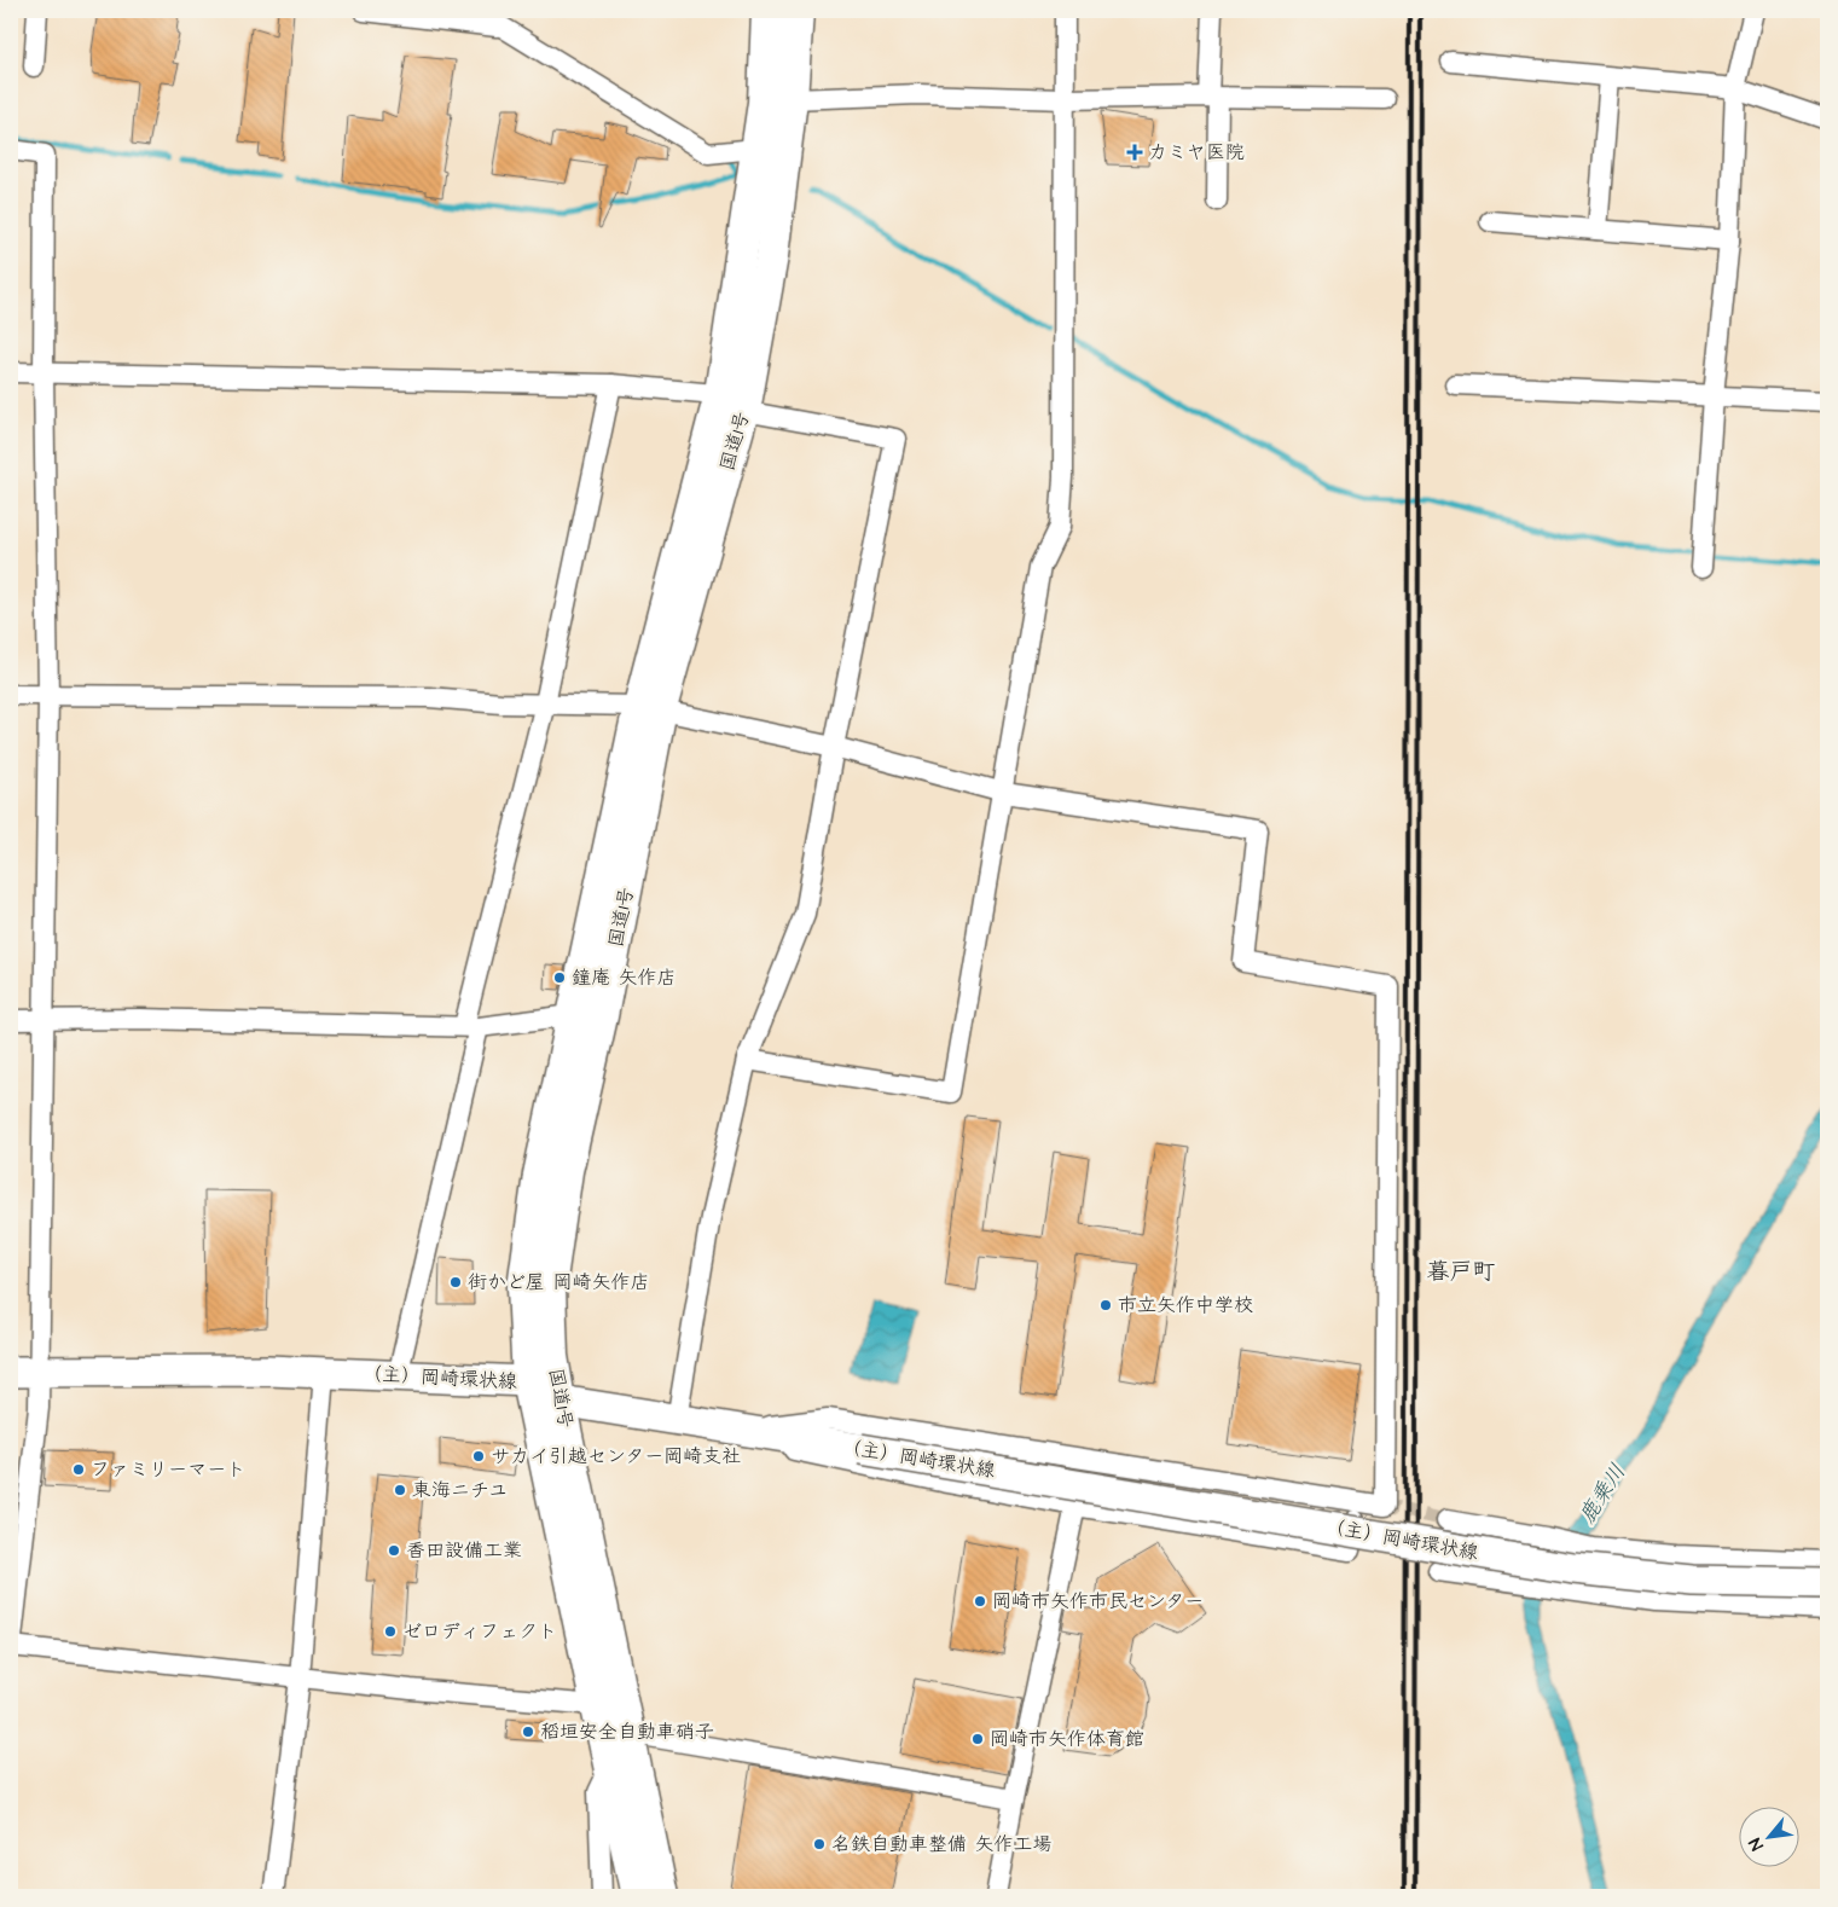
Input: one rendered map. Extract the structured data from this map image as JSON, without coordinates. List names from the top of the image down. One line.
{"streets":{"highway":["国道1号"],"main road":["（主）岡崎環状線"]},"crossings":[["国道1号","（主）岡崎環状線"]],"districts":["暮戸町"],"water":["鹿乗川"],"places":{"health":["カミヤ医院"],"other":["鐘庵 矢作店","街かど屋 岡崎矢作店","市立矢作中学校","サカイ引越センター岡崎支社","ファミリーマート","東海ニチユ","香田設備工業","岡崎市矢作市民センター","ゼロディフェクト","稻垣安全自動車硝子","岡崎市矢作体育館","名鉄自動車整備 矢作工場"]},"north":"bottom left"}
